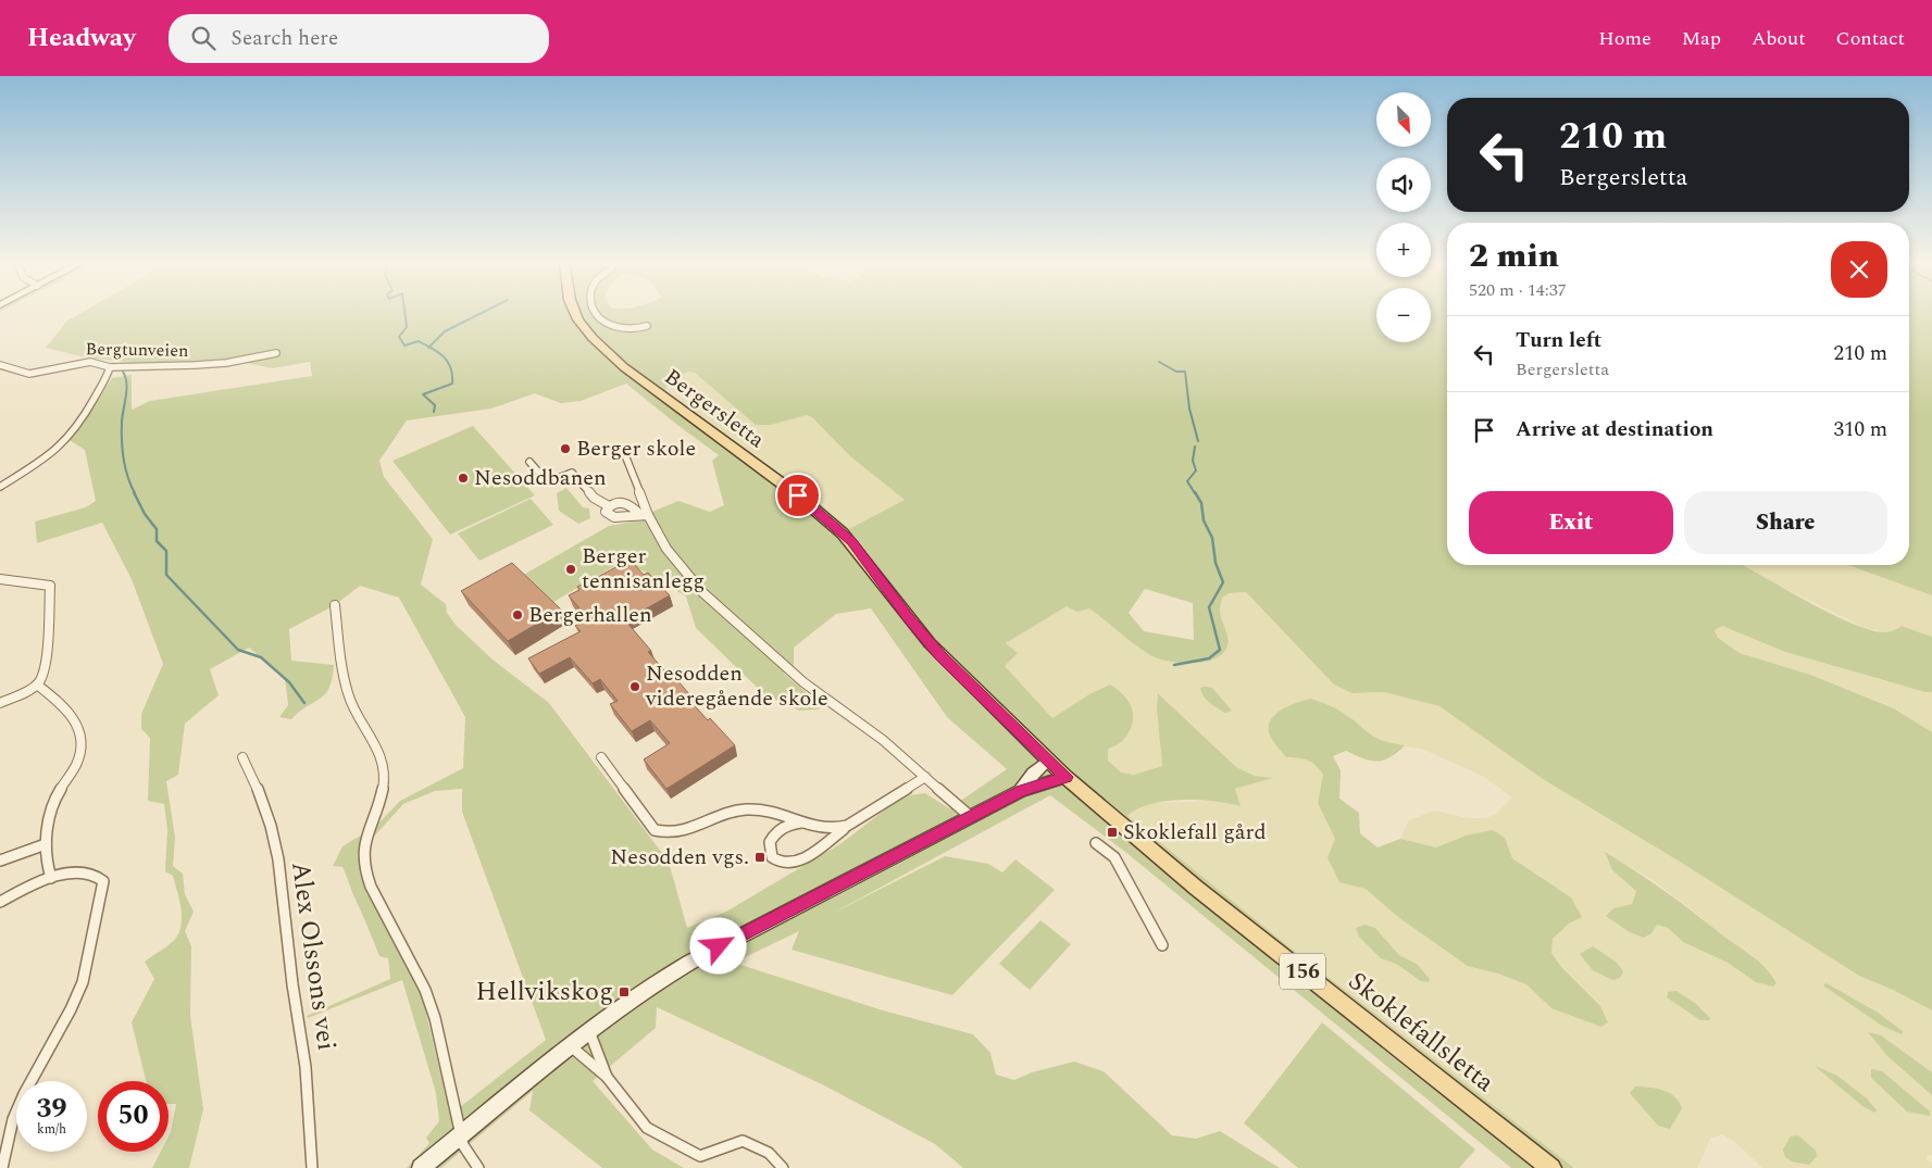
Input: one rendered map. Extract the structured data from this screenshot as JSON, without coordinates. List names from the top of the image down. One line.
{"streets":{"main road":["Bergersletta","156","Skoklefallsletta"],"street":["Bergtunveien","Alex Olssons vei"]},"crossings":[["Bergersletta","Skoklefallsletta"]],"places":{"other":["Berger skole","Nesoddbanen","Berger tennisanlegg","Bergerhallen","Nesodden videregående skole"],"transit":["Skoklefall gård","Nesodden vgs.","Hellvikskog"]},"north":"bottom right","page":{"header":"Headway","search":"Search here","nav":["Home","Map","About","Contact"],"map_buttons":["+","−"],"turn":["210 m","Bergersletta"],"heading":["2 min","520 m · 14:37"],"list":[{"name":"Turn left","note":"Bergersletta","value":"210 m"},{"name":"Arrive at destination","value":"310 m"}],"buttons":["Exit","Share"],"speed":"39 km/h","limit":"50"}}
